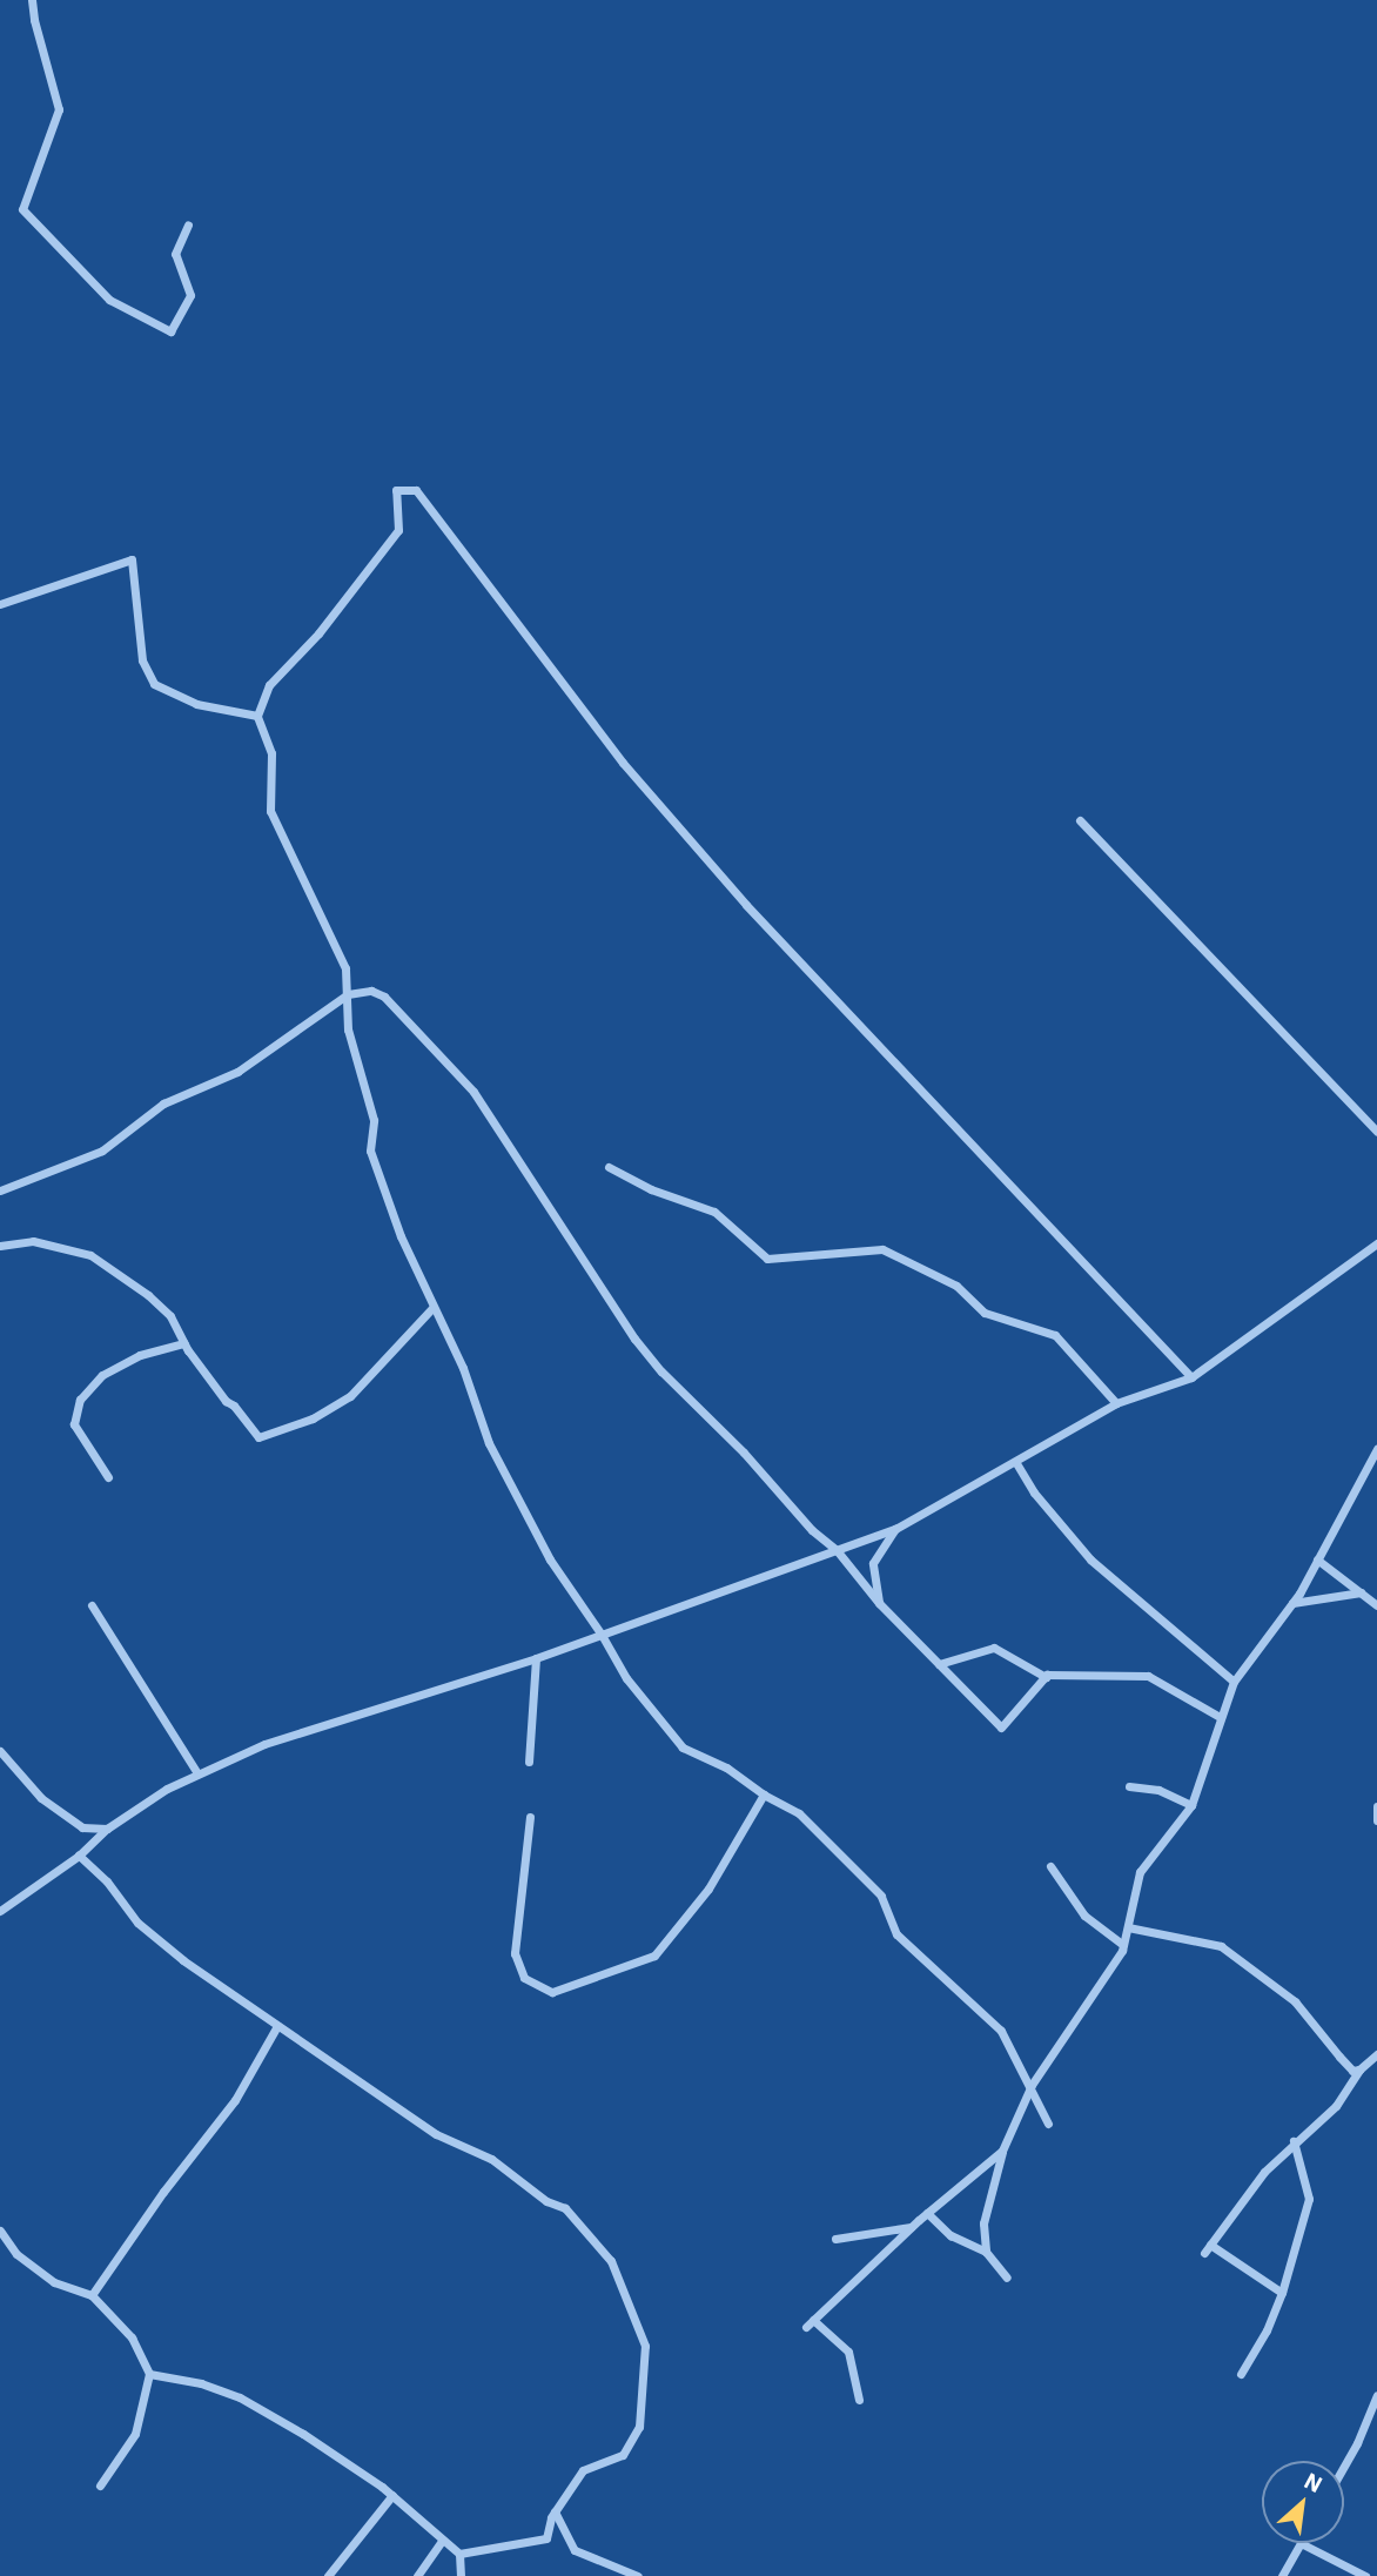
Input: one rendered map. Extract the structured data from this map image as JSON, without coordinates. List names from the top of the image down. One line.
{"north":"top right"}
